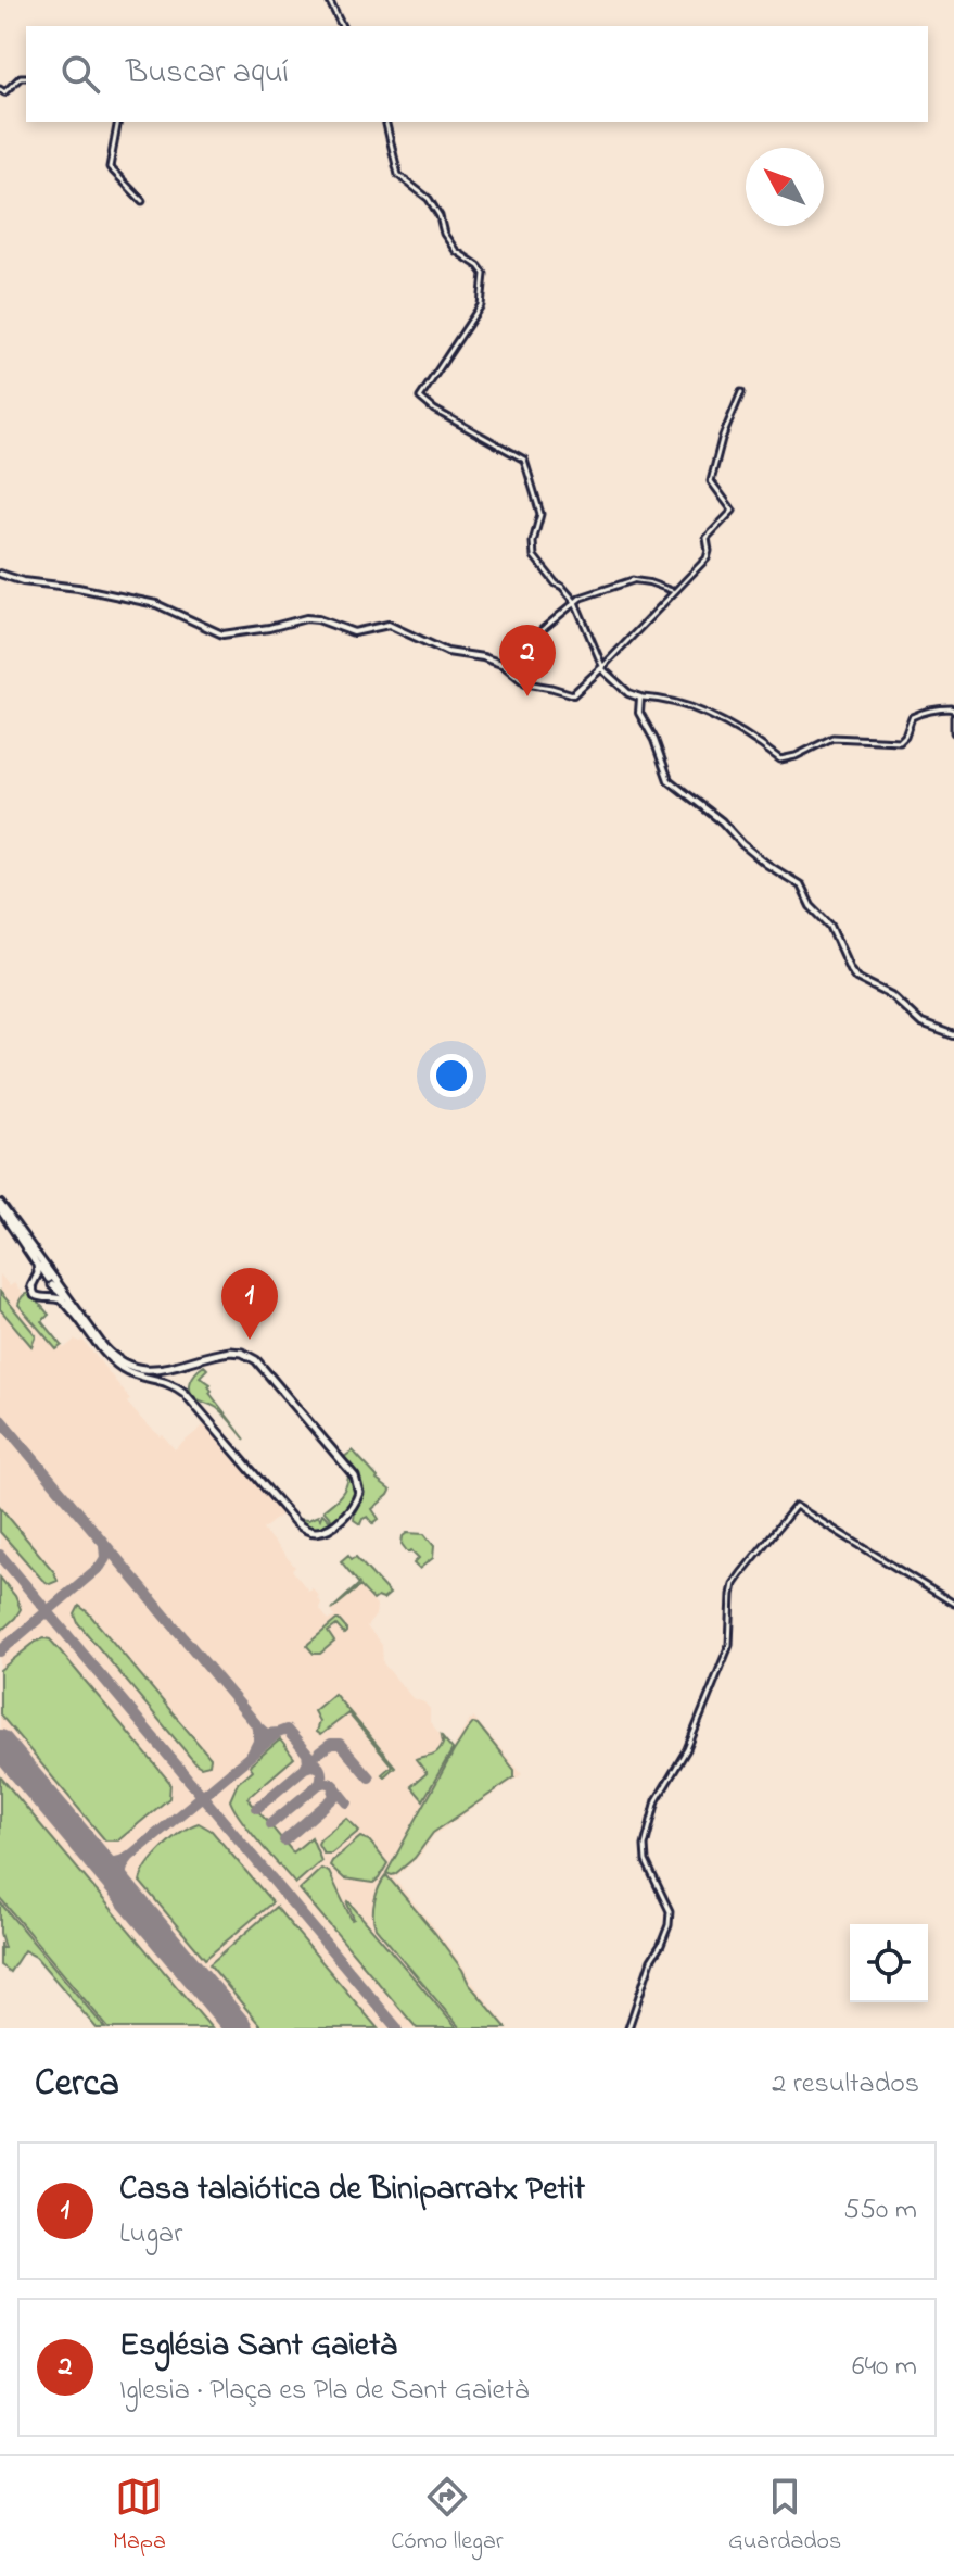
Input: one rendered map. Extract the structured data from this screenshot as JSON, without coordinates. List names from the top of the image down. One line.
{"north":"top left","page":{"search":"Buscar aquí","pins":["2","1"],"heading":["Cerca","2 resultados"],"list":[{"mark":"1","name":"Casa talaiótica de Biniparratx Petit","note":"Lugar","value":"550 m"},{"mark":"2","name":"Església Sant Gaietà","note":"Iglesia · Plaça es Pla de Sant Gaietà","value":"640 m"}],"nav":["Mapa","Cómo llegar","Guardados"]}}
